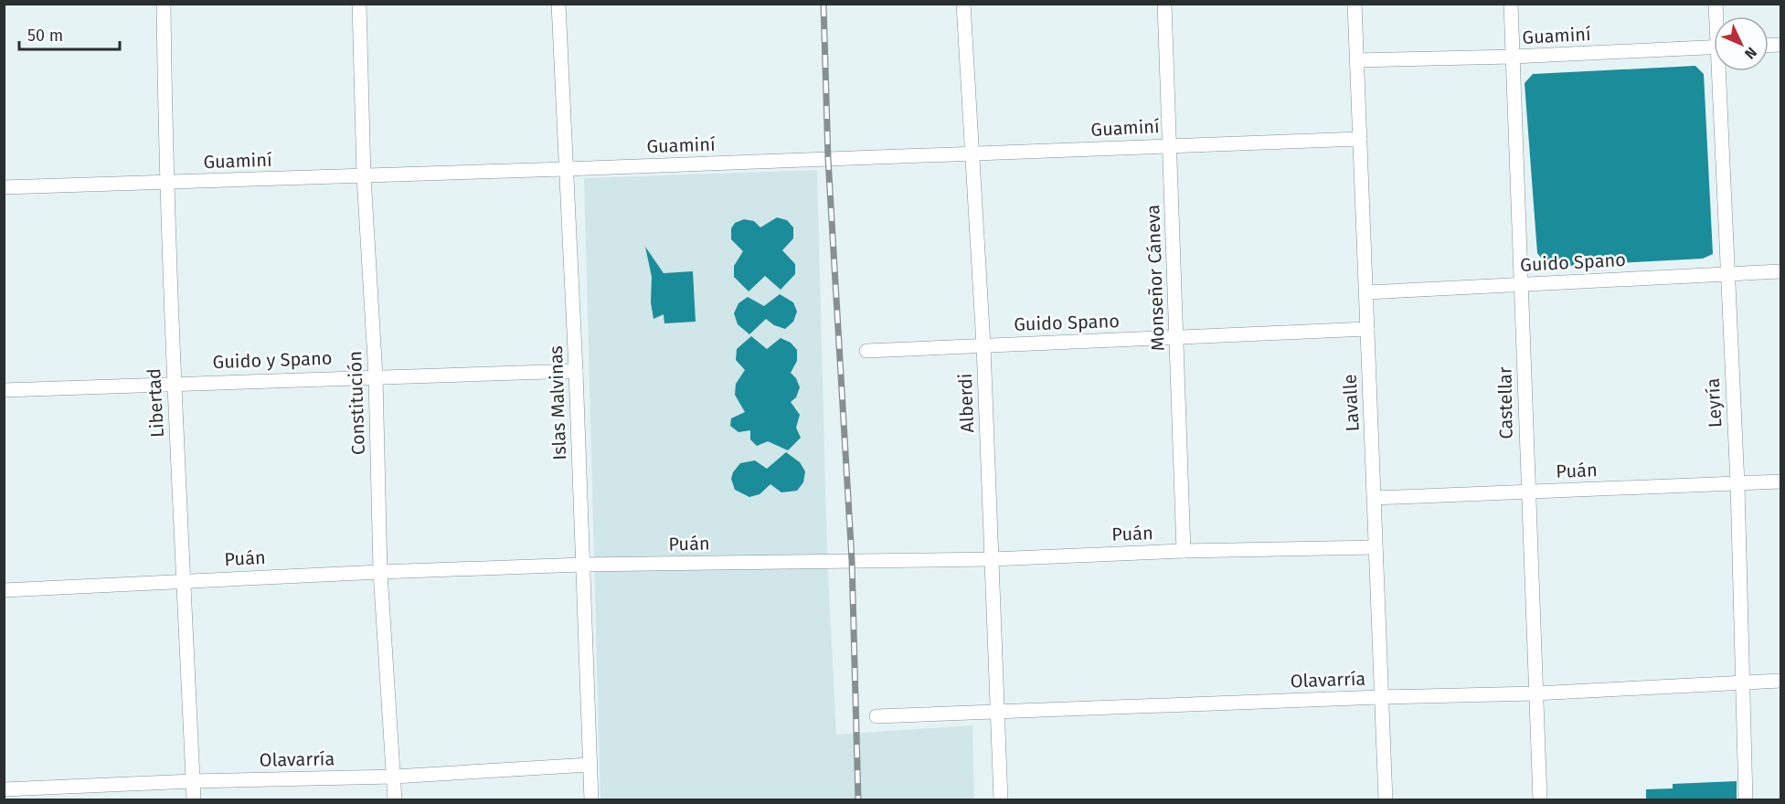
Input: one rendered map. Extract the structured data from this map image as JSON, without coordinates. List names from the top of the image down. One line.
{"streets":{"street":["Guaminí","Guido Spano","Monseñor Cáneva","Guido y Spano","Libertad","Constitución","Islas Malvinas","Alberdi","Lavalle","Castellar","Leyría","Puán","Olavarría"]},"crossings":[["Guaminí","Monseñor Cáneva"],["Guaminí","Libertad"],["Guaminí","Constitución"],["Guaminí","Islas Malvinas"],["Guaminí","Alberdi"],["Guaminí","Lavalle"],["Guaminí","Castellar"],["Guido Spano","Monseñor Cáneva"],["Guido Spano","Alberdi"],["Guido Spano","Lavalle"],["Guido Spano","Castellar"],["Guido Spano","Leyría"],["Monseñor Cáneva","Puán"],["Guido y Spano","Libertad"],["Guido y Spano","Constitución"],["Guido y Spano","Islas Malvinas"],["Libertad","Puán"],["Libertad","Olavarría"],["Constitución","Puán"],["Constitución","Olavarría"],["Islas Malvinas","Puán"],["Islas Malvinas","Olavarría"],["Alberdi","Puán"],["Alberdi","Olavarría"],["Lavalle","Puán"],["Lavalle","Olavarría"],["Castellar","Puán"],["Castellar","Olavarría"],["Leyría","Puán"],["Leyría","Olavarría"]],"scale_bar":"50 m","north":"bottom right"}
